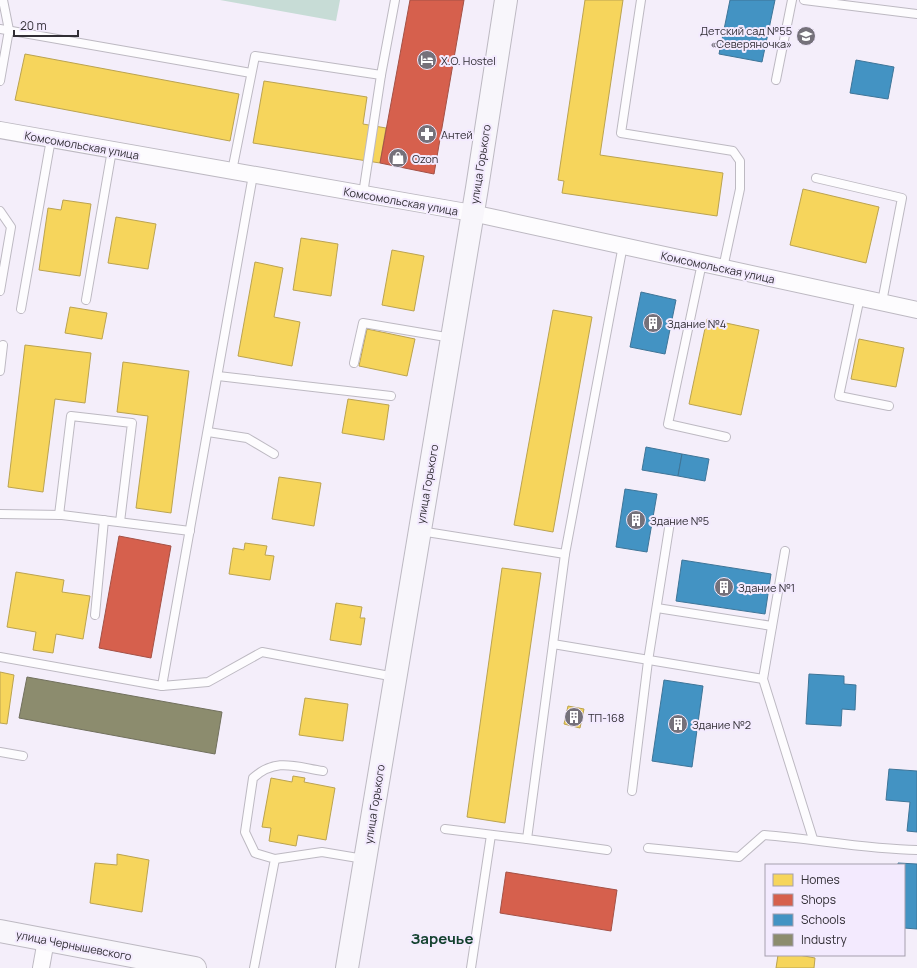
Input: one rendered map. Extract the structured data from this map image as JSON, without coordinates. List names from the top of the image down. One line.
{"streets":{"street":["Комсомольская улица","улица Горького","улица Чернышевского"]},"crossings":[["Комсомольская улица","улица Горького"]],"districts":["Заречье"],"places":{"school or university":["Детский сад №55 «Северяночка»"],"hotel":["X.O. Hostel"],"pharmacy":["Антей"],"shop":["Ozon"],"building":["Здание №4","Здание №5","Здание №1","ТП-168","Здание №2"]},"legend":["Homes","Shops","Schools","Industry"],"scale_bar":"20 m"}
